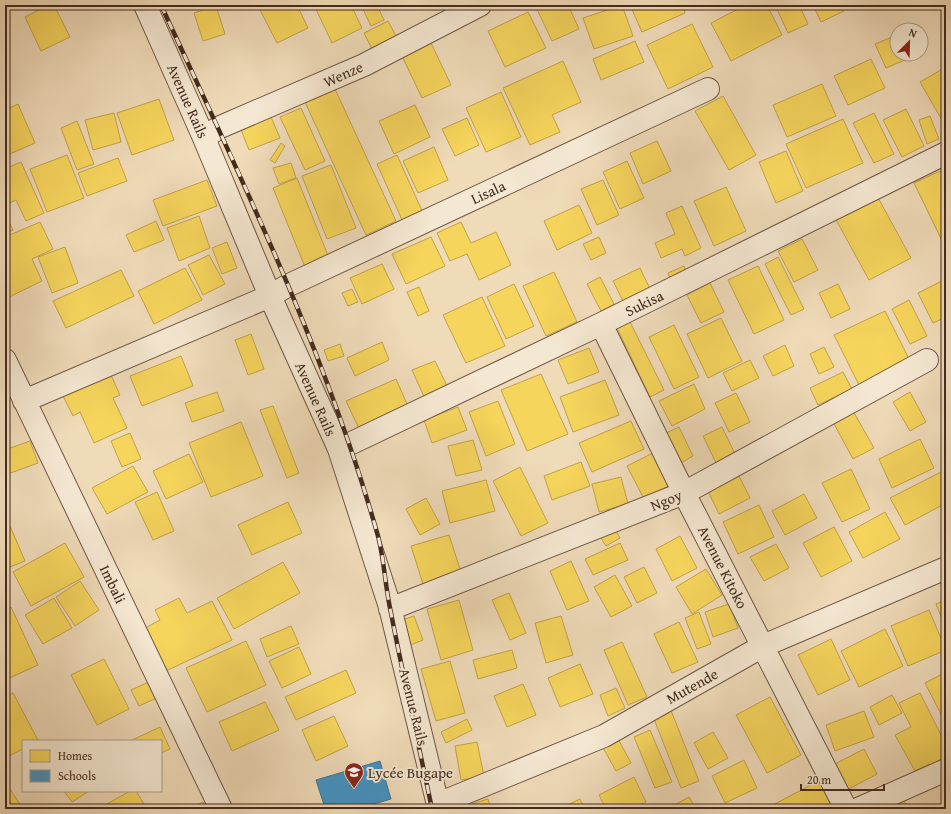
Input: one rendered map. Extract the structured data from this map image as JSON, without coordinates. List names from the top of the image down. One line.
{"streets":{"street":["Wenze","Avenue Rails","Lisala","Sukisa","Ngoy","Avenue Kitoko","Imbali","Mutende"]},"crossings":[["Wenze","Avenue Rails"],["Avenue Rails","Lisala"],["Avenue Rails","Sukisa"],["Avenue Rails","Ngoy"],["Avenue Rails","Mutende"],["Lisala","Imbali"],["Sukisa","Avenue Kitoko"],["Ngoy","Avenue Kitoko"],["Avenue Kitoko","Mutende"]],"places":{"school or university":["Lycée Bugape"]},"legend":["Homes","Schools"],"scale_bar":"20 m","north":"top right"}
